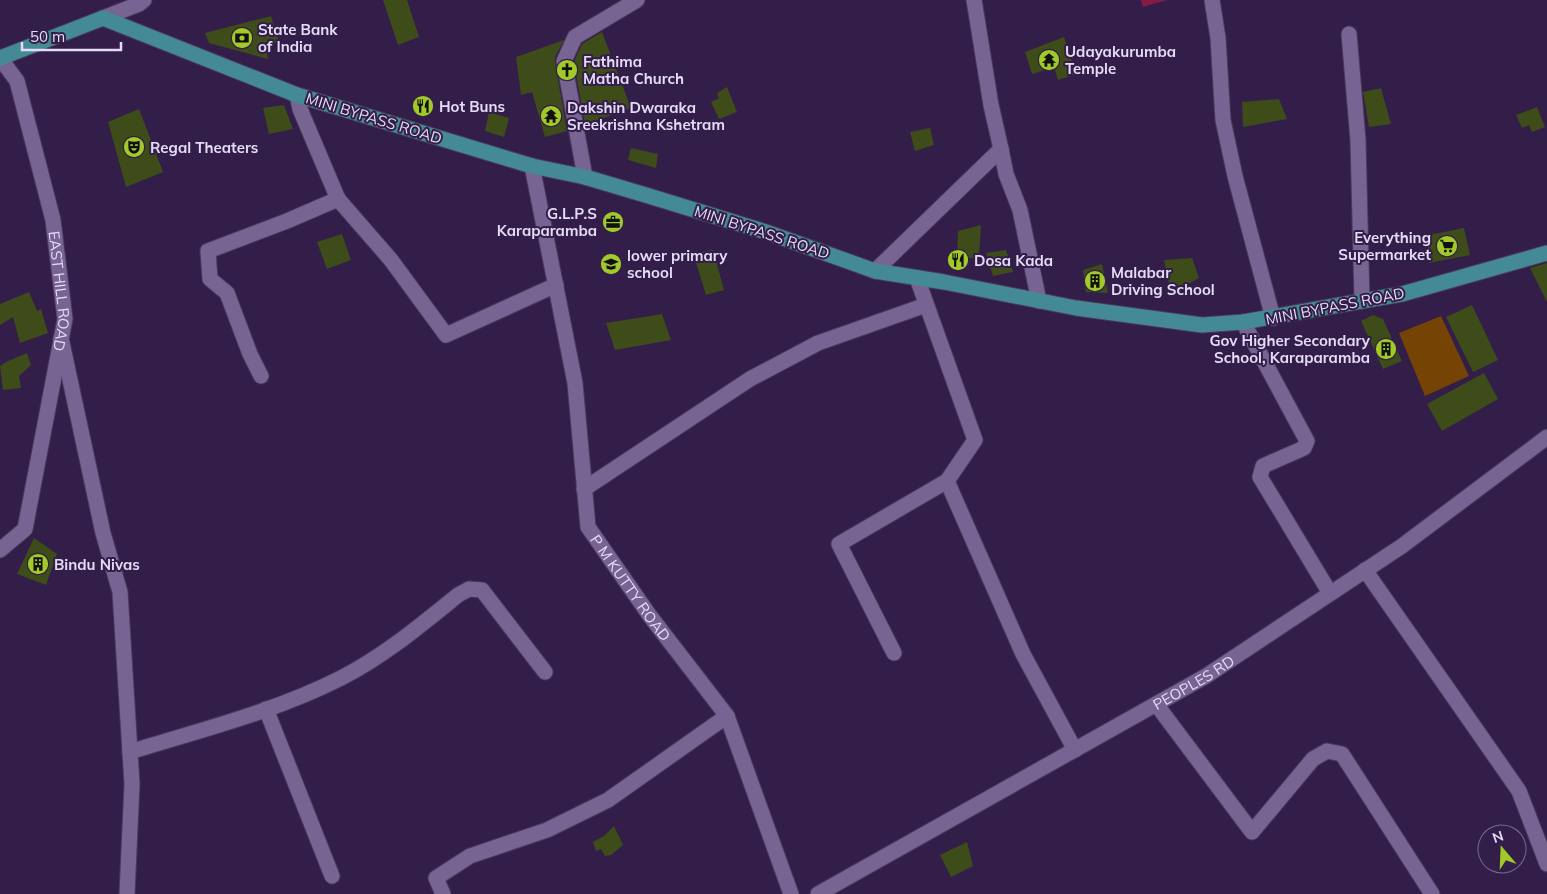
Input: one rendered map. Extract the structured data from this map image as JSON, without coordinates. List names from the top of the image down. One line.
{"streets":{"main road":["MINI BYPASS ROAD"],"street":["EAST HILL ROAD","P M KUTTY ROAD","PEOPLES RD"]},"crossings":[["MINI BYPASS ROAD","P M KUTTY ROAD"]],"places":{"bank":["State Bank of India"],"temple":["Udayakurumba Temple","Dakshin Dwaraka Sreekrishna Kshetram"],"church":["Fathima Matha Church"],"restaurant":["Hot Buns","Dosa Kada"],"theatre":["Regal Theaters"],"office":["G.L.P.S Karaparamba"],"supermarket":["Everything Supermarket"],"school or university":["lower primary school"],"building":["Malabar Driving School","Gov Higher Secondary School, Karaparamba","Bindu Nivas"]},"scale_bar":"50 m","north":"top"}
